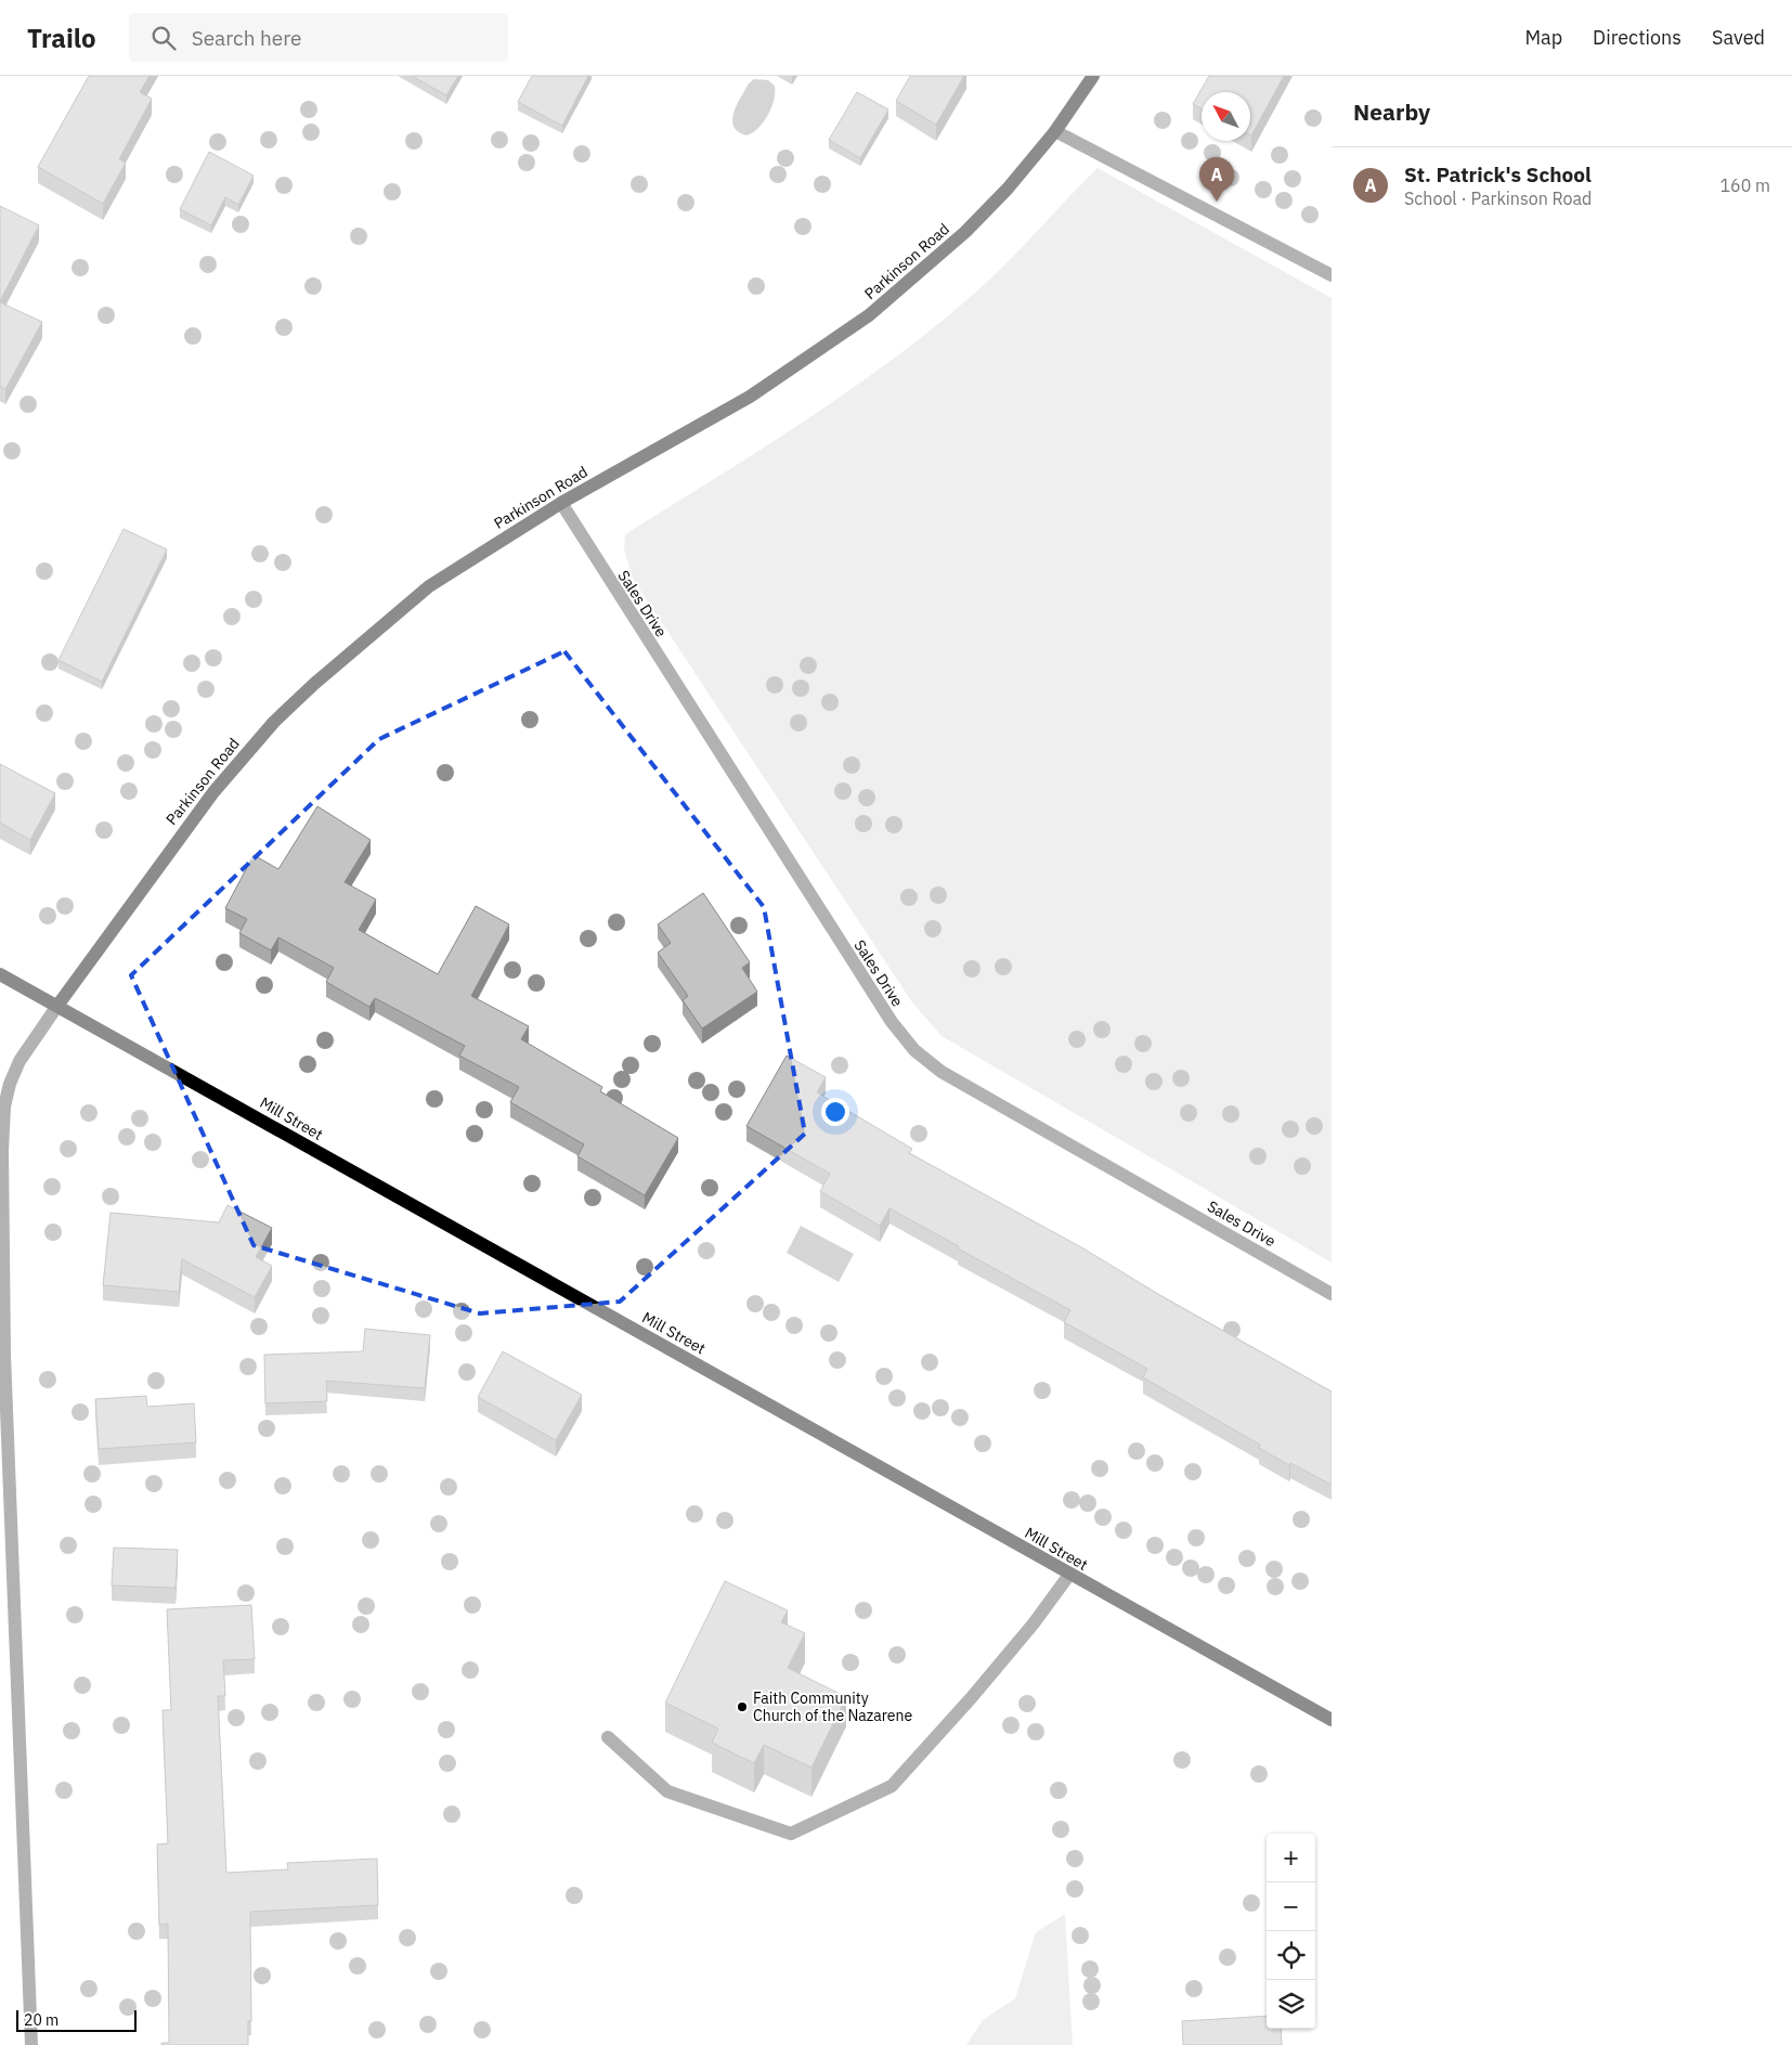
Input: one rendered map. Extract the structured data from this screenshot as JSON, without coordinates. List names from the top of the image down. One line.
{"streets":{"main road":["Parkinson Road","Mill Street"],"street":["Sales Drive"]},"crossings":[["Parkinson Road","Sales Drive"],["Parkinson Road","Mill Street"]],"places":["Faith Community Church of the Nazarene"],"scale_bar":"20 m","north":"top left","page":{"header":"Trailo","search":"Search here","nav":["Map","Directions","Saved"],"heading":"Nearby","list":[{"mark":"A","name":"St. Patrick's School","note":"School · Parkinson Road","value":"160 m"}],"pins":"A","map_buttons":["+","−"],"scale":"20 m"}}
